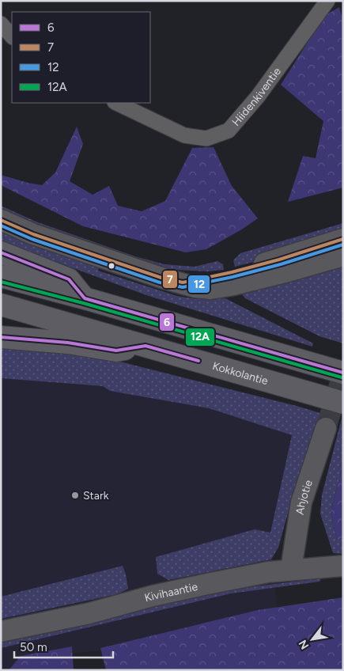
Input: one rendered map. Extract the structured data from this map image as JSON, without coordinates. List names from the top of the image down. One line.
{"streets":{"highway":["Kokkolantie"],"street":["Hiidenkiventie","Ahjotie","Kivihaantie"]},"crossings":[["Ahjotie","Kivihaantie"]],"places":["Stark"],"lines":["transit line 7","transit line 12","transit line 6","transit line 12A"],"legend":["6","7","12","12A"],"scale_bar":"50 m","north":"bottom left"}
